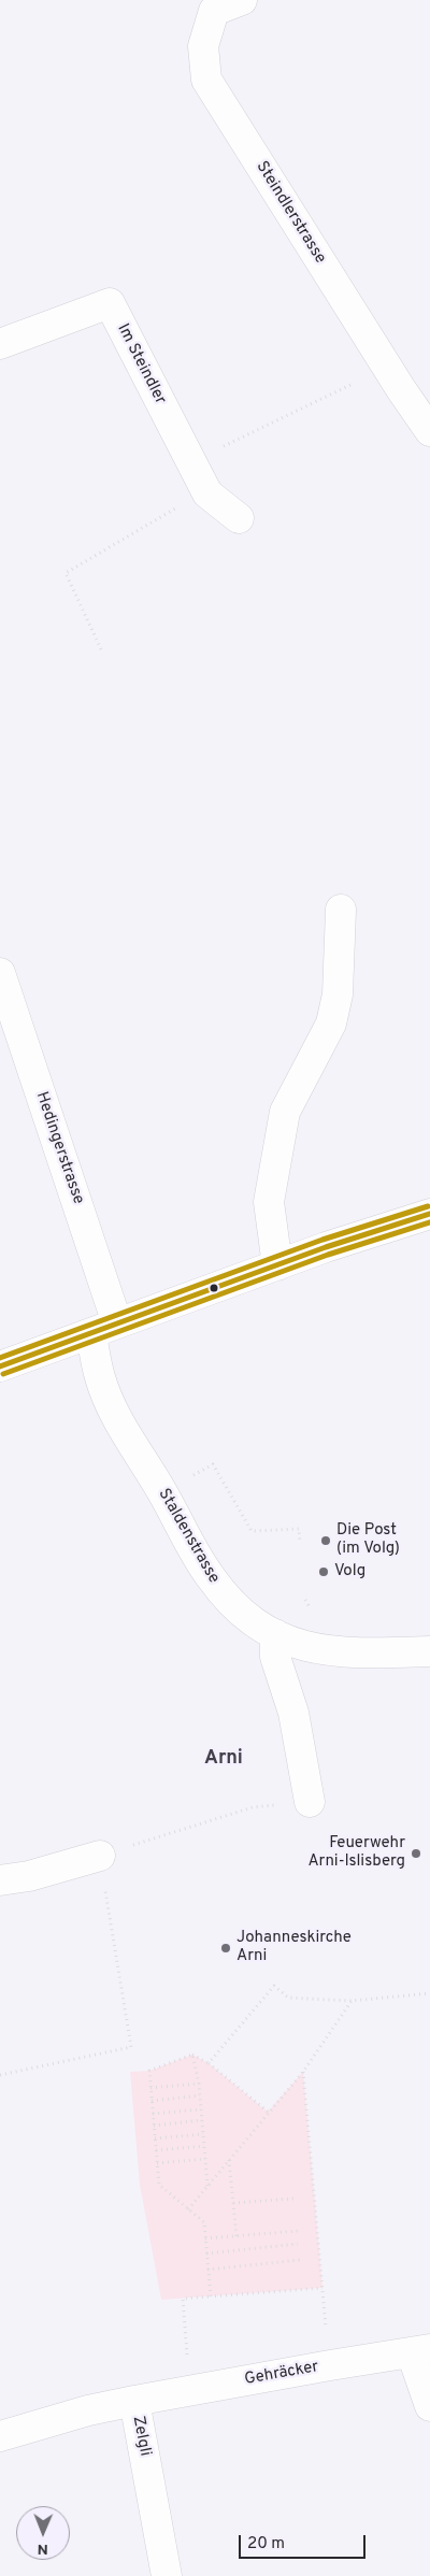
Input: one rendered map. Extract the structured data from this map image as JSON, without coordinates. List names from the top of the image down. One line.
{"streets":{"street":["Steindlerstrasse","Im Steindler","Hedingerstrasse","Staldenstrasse","Gehräcker","Zelgli"]},"crossings":[["Hedingerstrasse","Staldenstrasse"],["Gehräcker","Zelgli"]],"districts":["Arni"],"places":["Die Post (im Volg)","Volg","Feuerwehr Arni-Islisberg","Johanneskirche Arni"],"scale_bar":"20 m","north":"bottom"}
